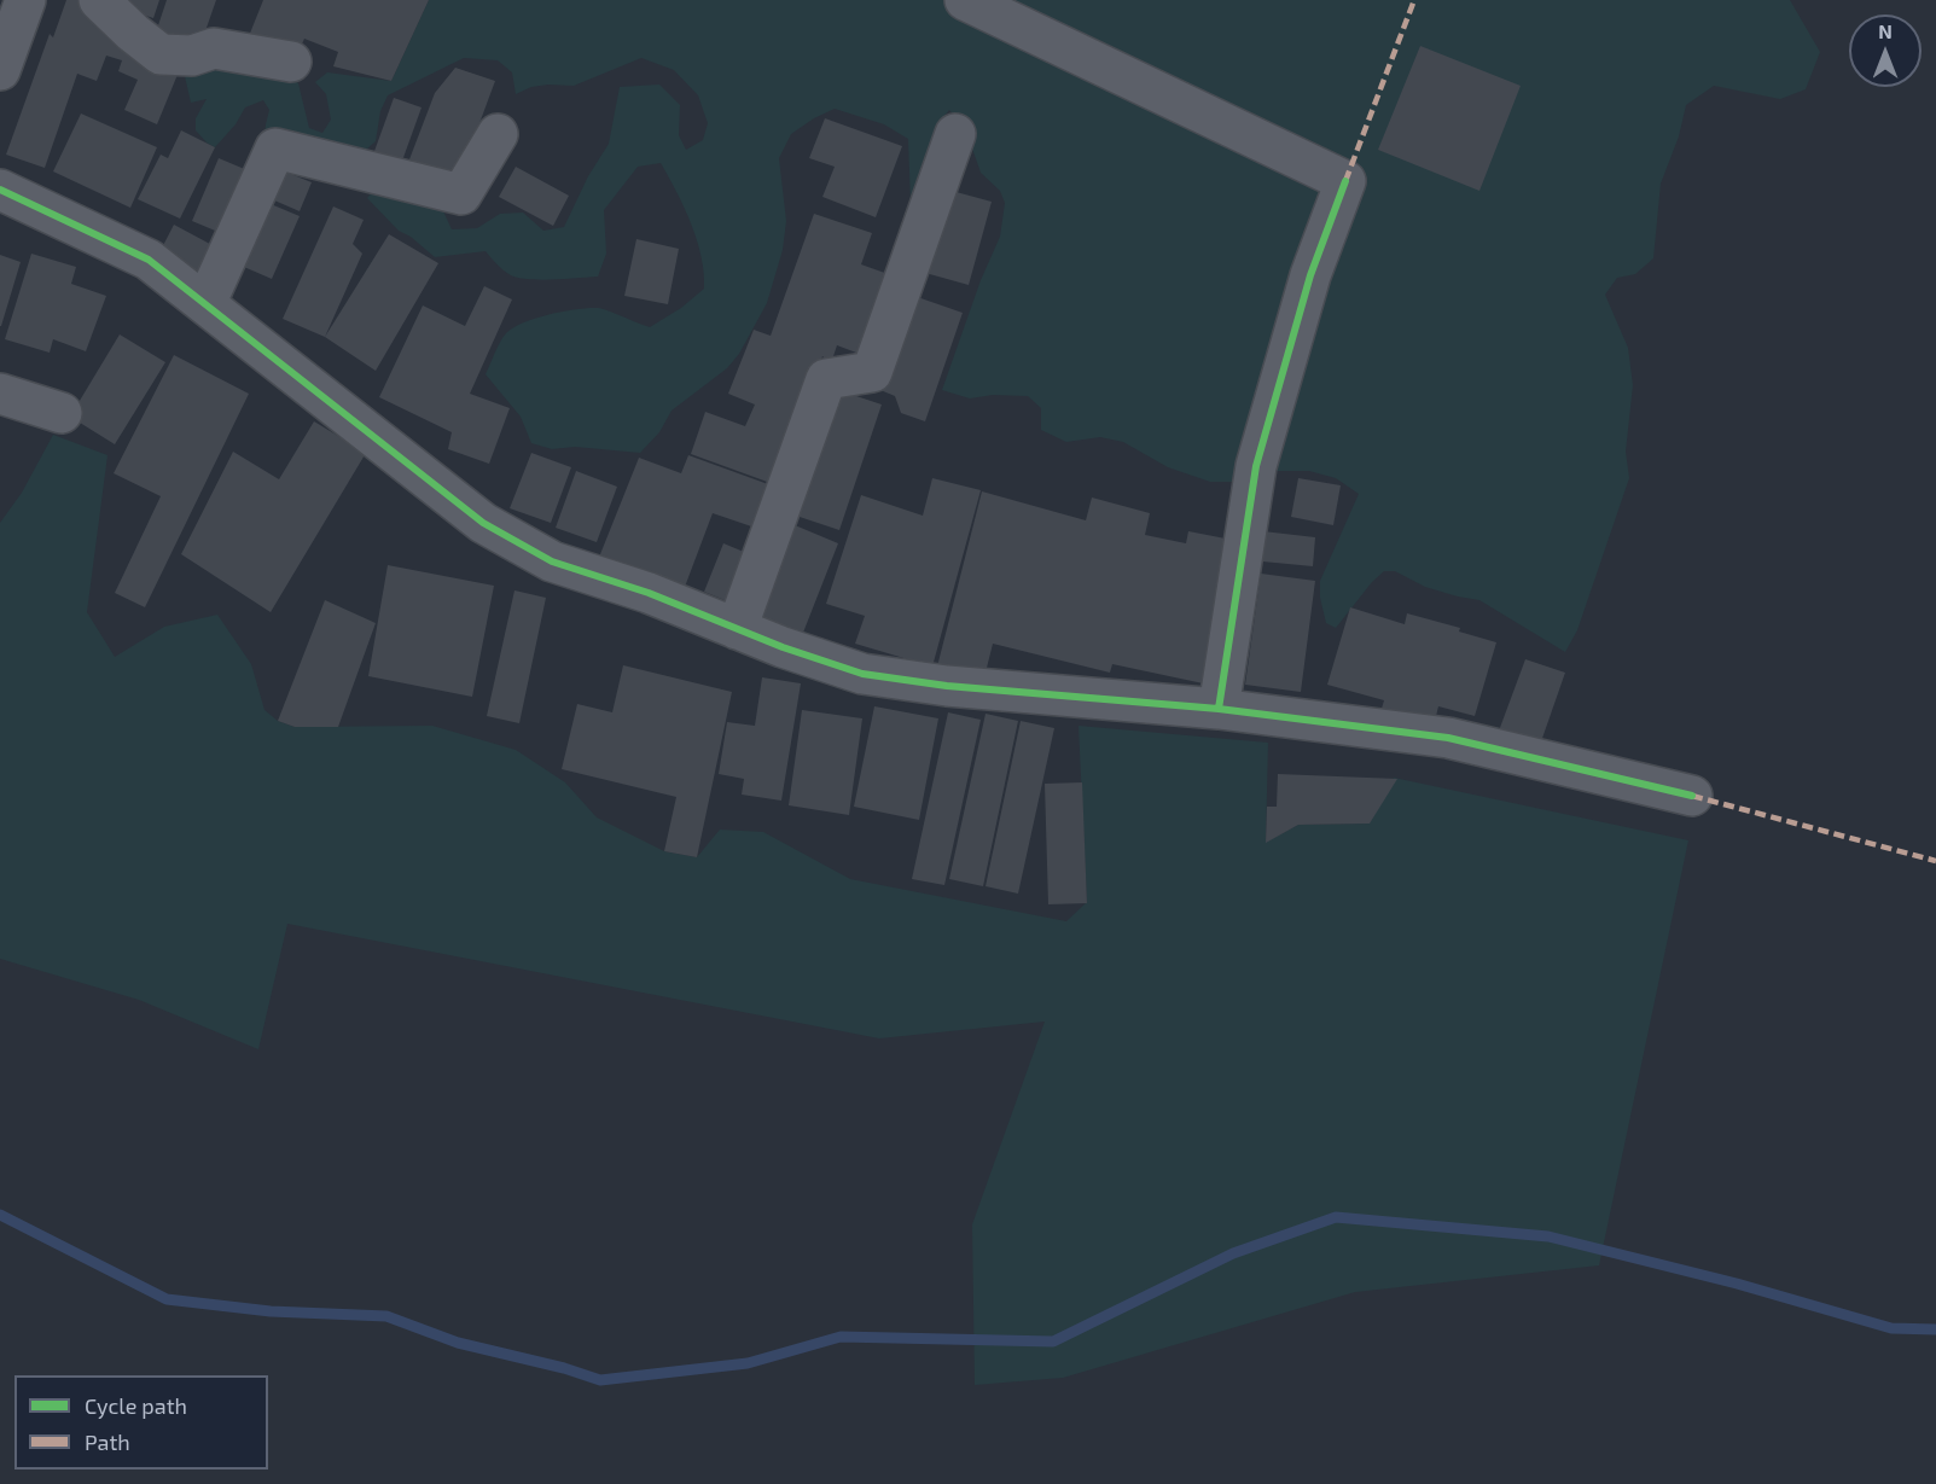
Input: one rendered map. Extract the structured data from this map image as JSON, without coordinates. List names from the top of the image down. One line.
{"legend":["Cycle path","Path"],"north":"top"}
